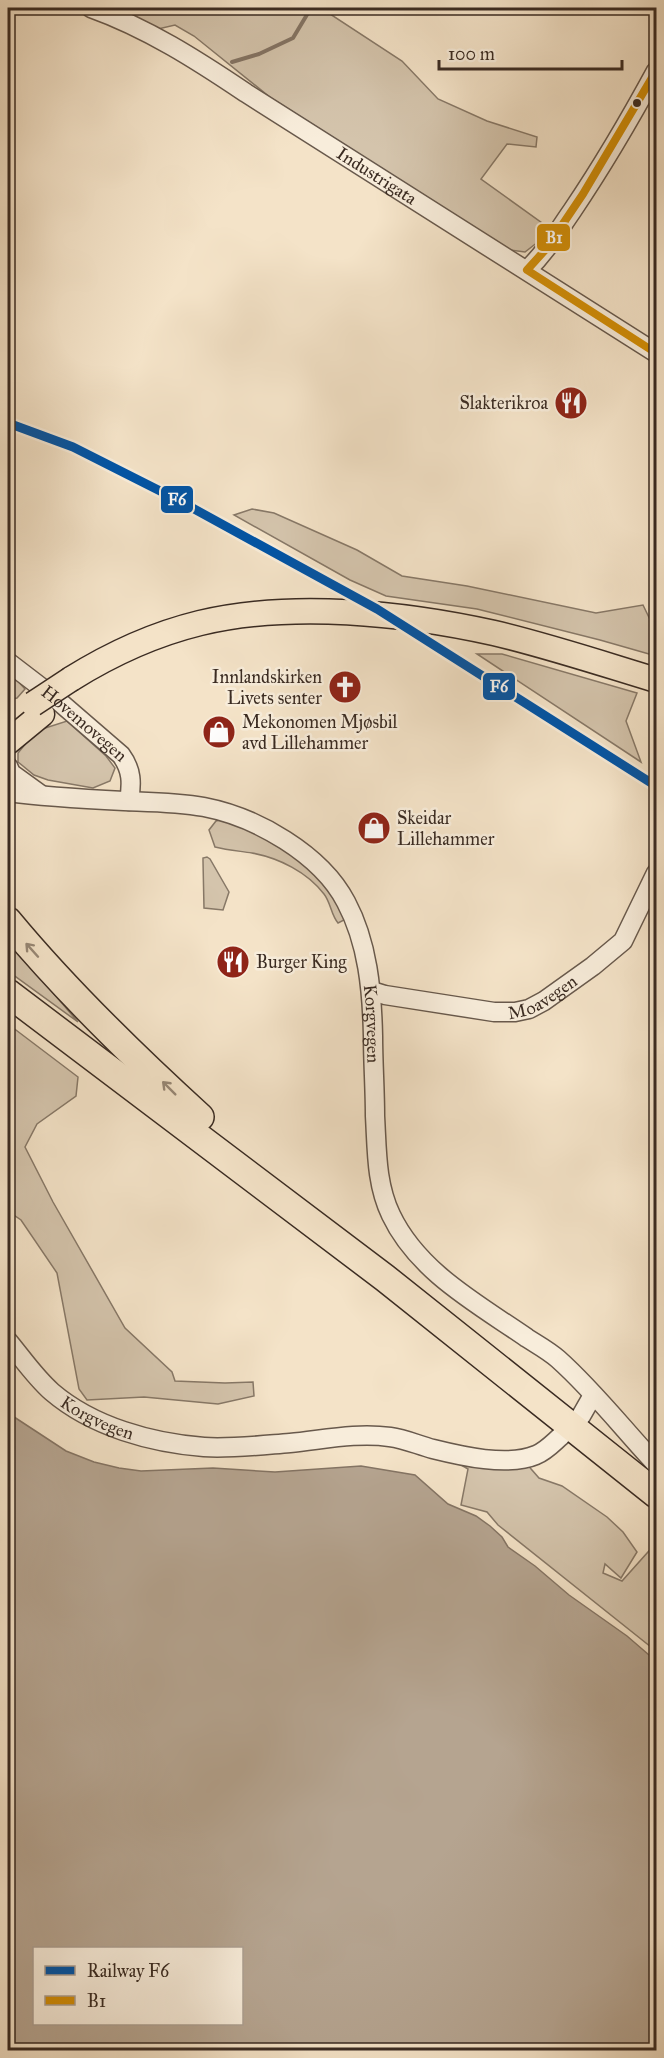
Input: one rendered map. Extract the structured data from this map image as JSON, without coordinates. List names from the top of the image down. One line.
{"streets":{"street":["Industrigata","Hovemovegen","Moavegen","Korgvegen"]},"crossings":[["Hovemovegen","Korgvegen"],["Moavegen","Korgvegen"]],"places":{"restaurant":["Slakterikroa","Burger King"],"church":["Innlandskirken Livets senter"],"shop":["Mekonomen Mjøsbil avd Lillehammer","Skeidar Lillehammer"]},"lines":["transit line B1","rail line F6"],"legend":["Railway F6","B1"],"scale_bar":"100 m"}
